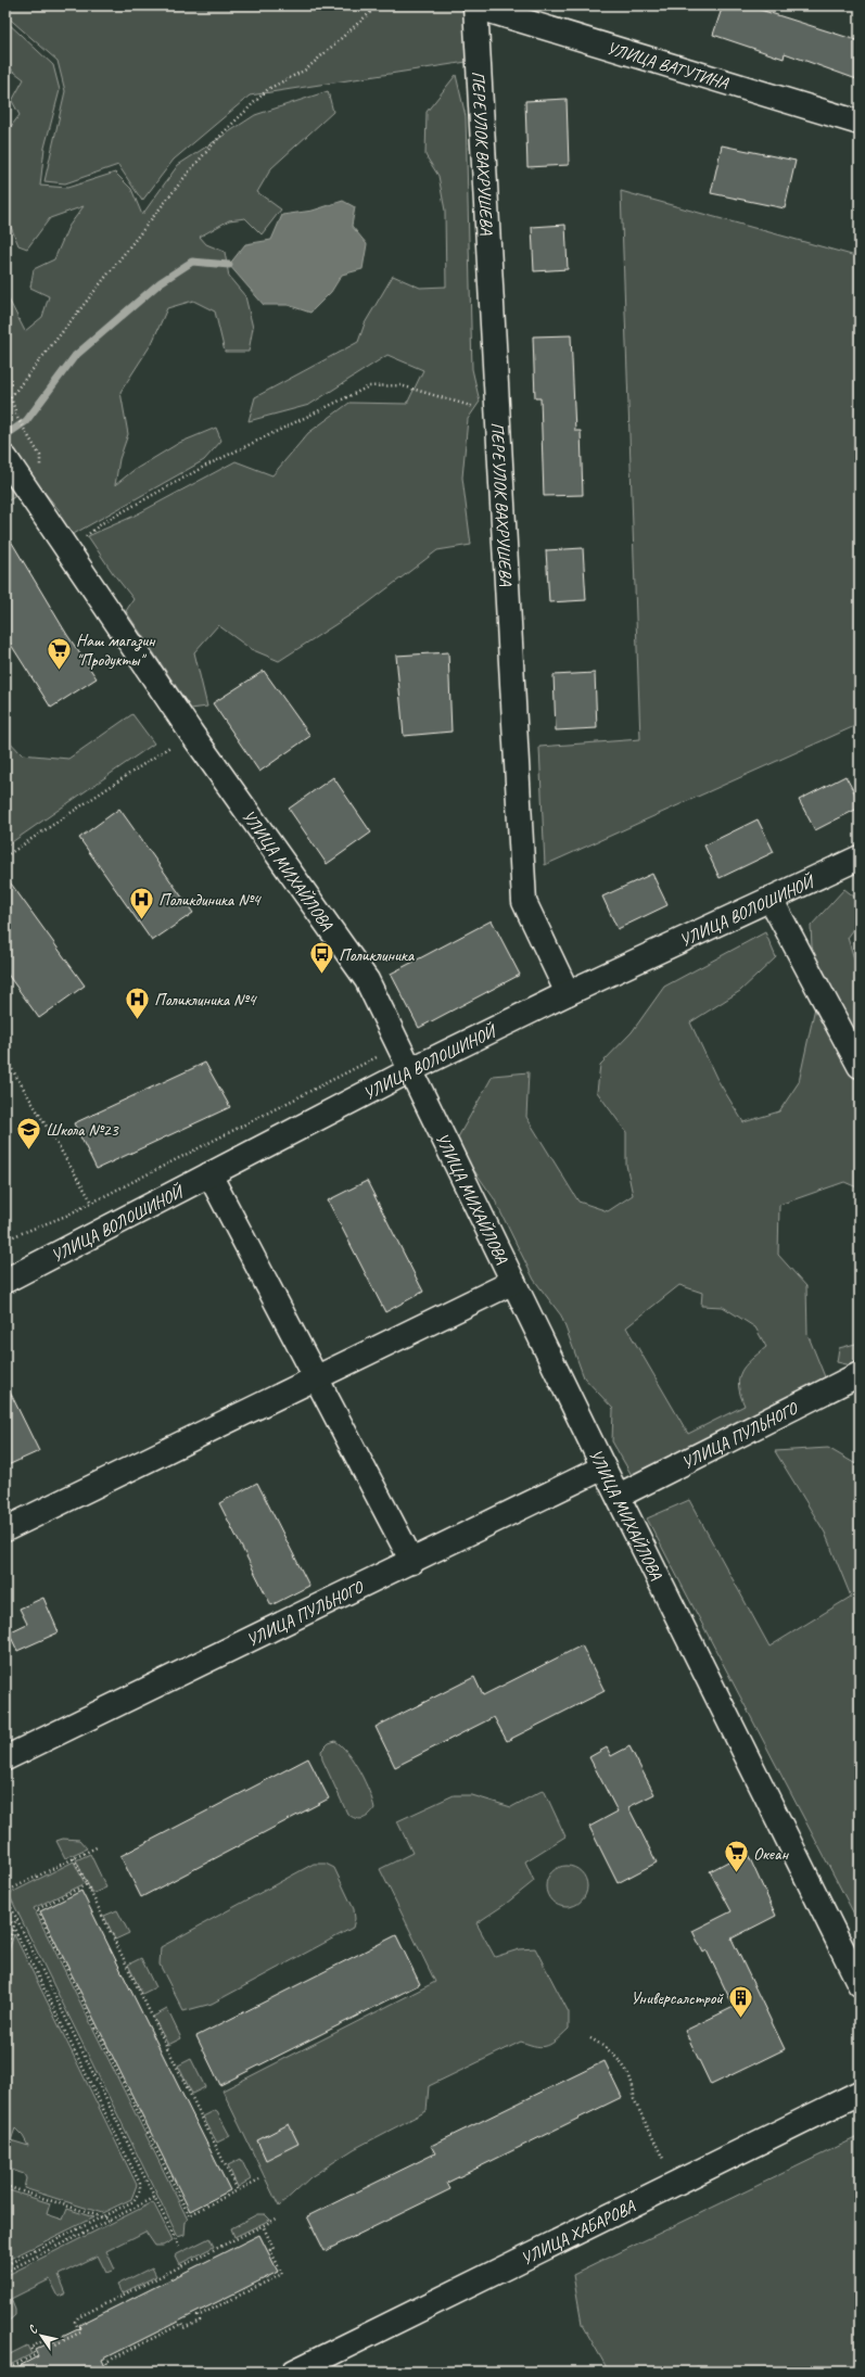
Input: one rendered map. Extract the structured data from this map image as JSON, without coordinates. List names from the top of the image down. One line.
{"streets":{"street":["УЛИЦА ВАТУТИНА","ПЕРЕУЛОК ВАХРУШЕВА","УЛИЦА МИХАЙЛОВА","УЛИЦА ВОЛОШИНОЙ","УЛИЦА ПУЛЬНОГО","УЛИЦА ХАБАРОВА"]},"crossings":[["УЛИЦА ВАТУТИНА","ПЕРЕУЛОК ВАХРУШЕВА"],["ПЕРЕУЛОК ВАХРУШЕВА","УЛИЦА ВОЛОШИНОЙ"],["УЛИЦА МИХАЙЛОВА","УЛИЦА ВОЛОШИНОЙ"],["УЛИЦА МИХАЙЛОВА","УЛИЦА ПУЛЬНОГО"]],"places":{"supermarket":["Наш магазин \"Продукты\"","Океан"],"hospital":["Поликдиника №4","Поликлиника №4"],"bus stop":["Поликлиника"],"school or university":["Школа №23"],"building":["Универсалстрой"]},"north":"top left"}
